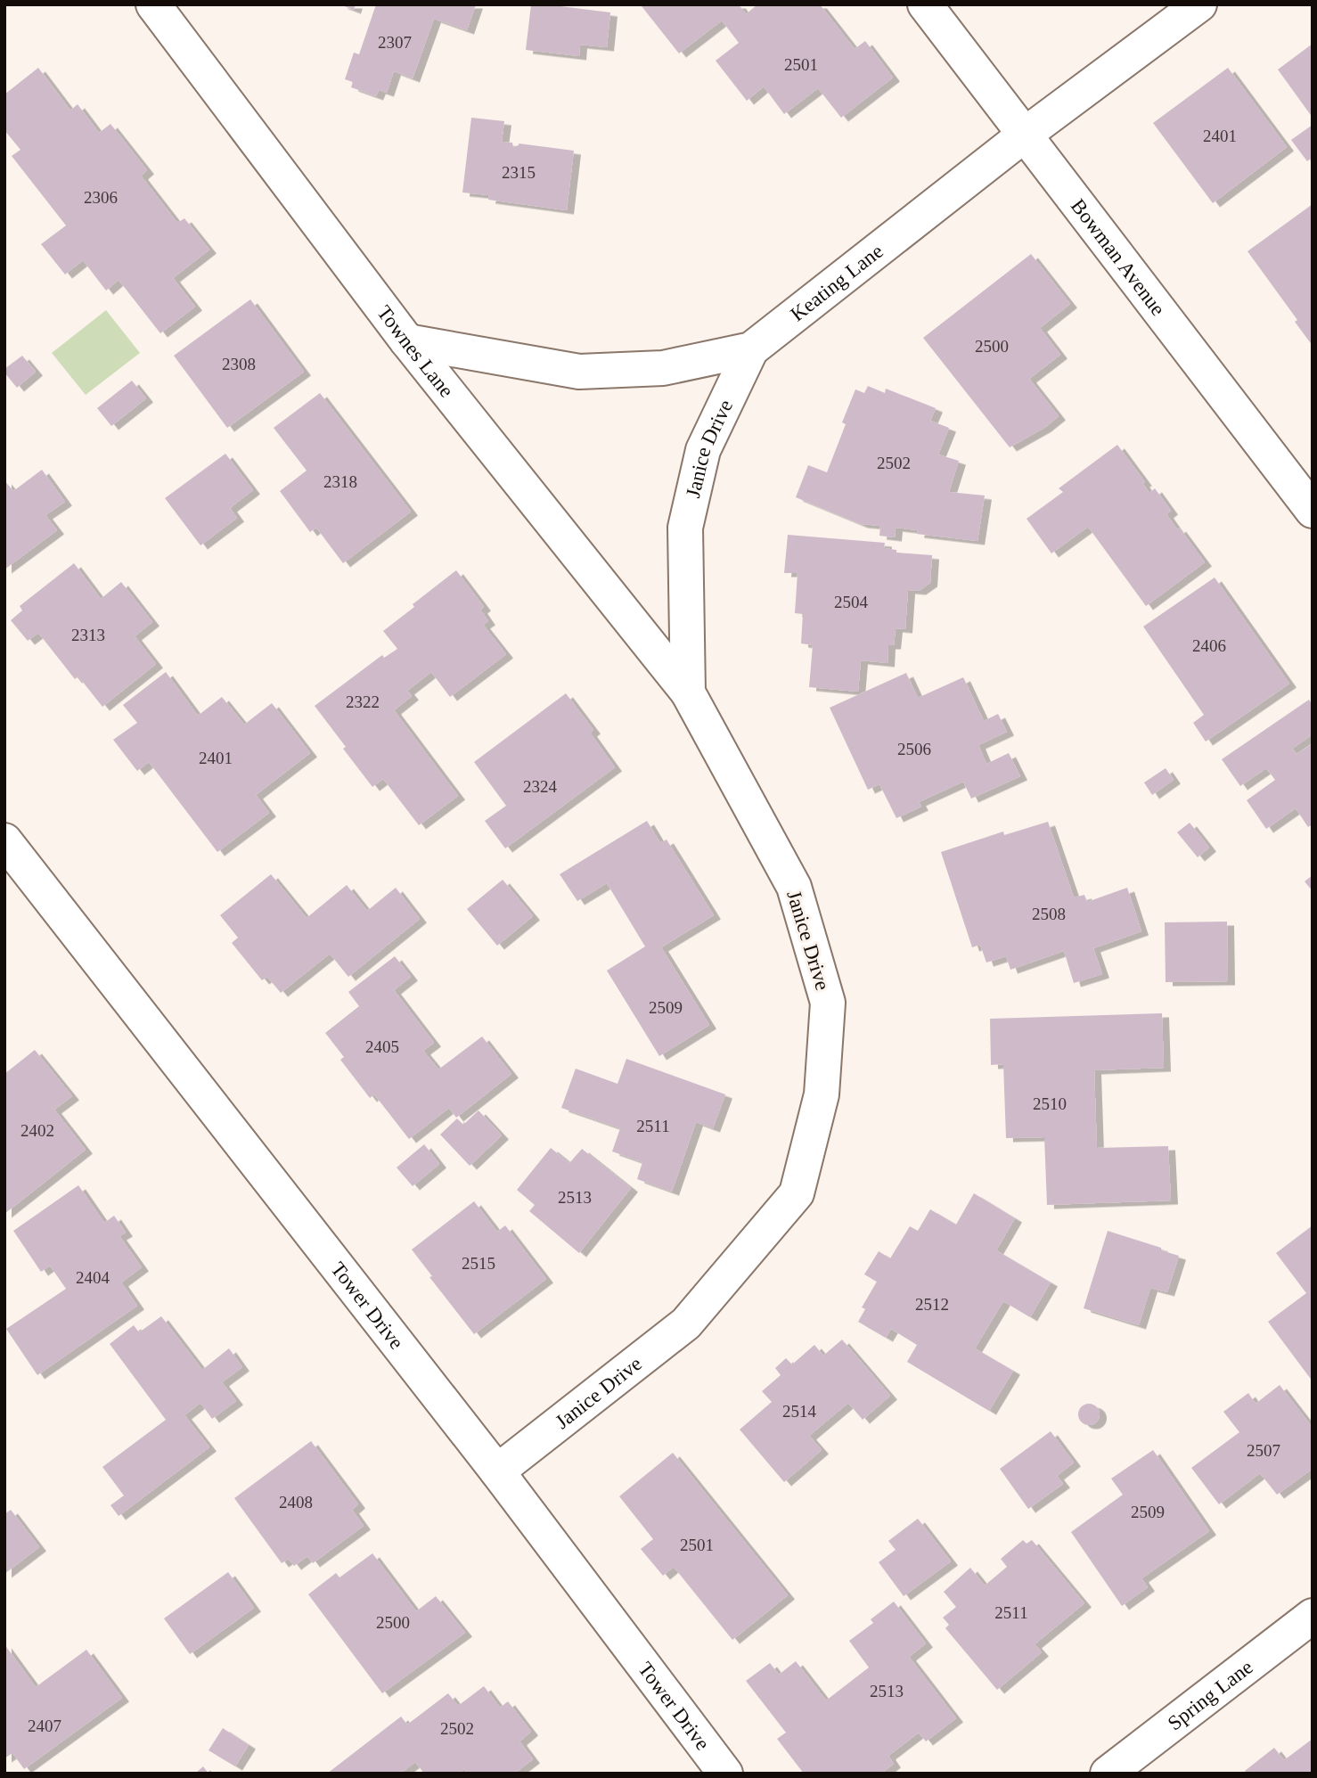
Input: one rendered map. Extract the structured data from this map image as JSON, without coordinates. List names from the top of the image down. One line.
{"streets":{"street":["Bowman Avenue","Keating Lane","Townes Lane","Janice Drive","Tower Drive","Spring Lane"]},"crossings":[["Bowman Avenue","Keating Lane"],["Keating Lane","Townes Lane"],["Keating Lane","Janice Drive"],["Townes Lane","Janice Drive"],["Janice Drive","Tower Drive"]],"house_numbers":["2307","2501","2401","2315","2306","2500","2308","2502","2318","2504","2313","2406","2322","2506","2401","2324","2508","2509","2405","2510","2511","2402","2513","2515","2404","2512","2514","2507","2408","2509","2501","2511","2500","2513","2407","2502"]}
